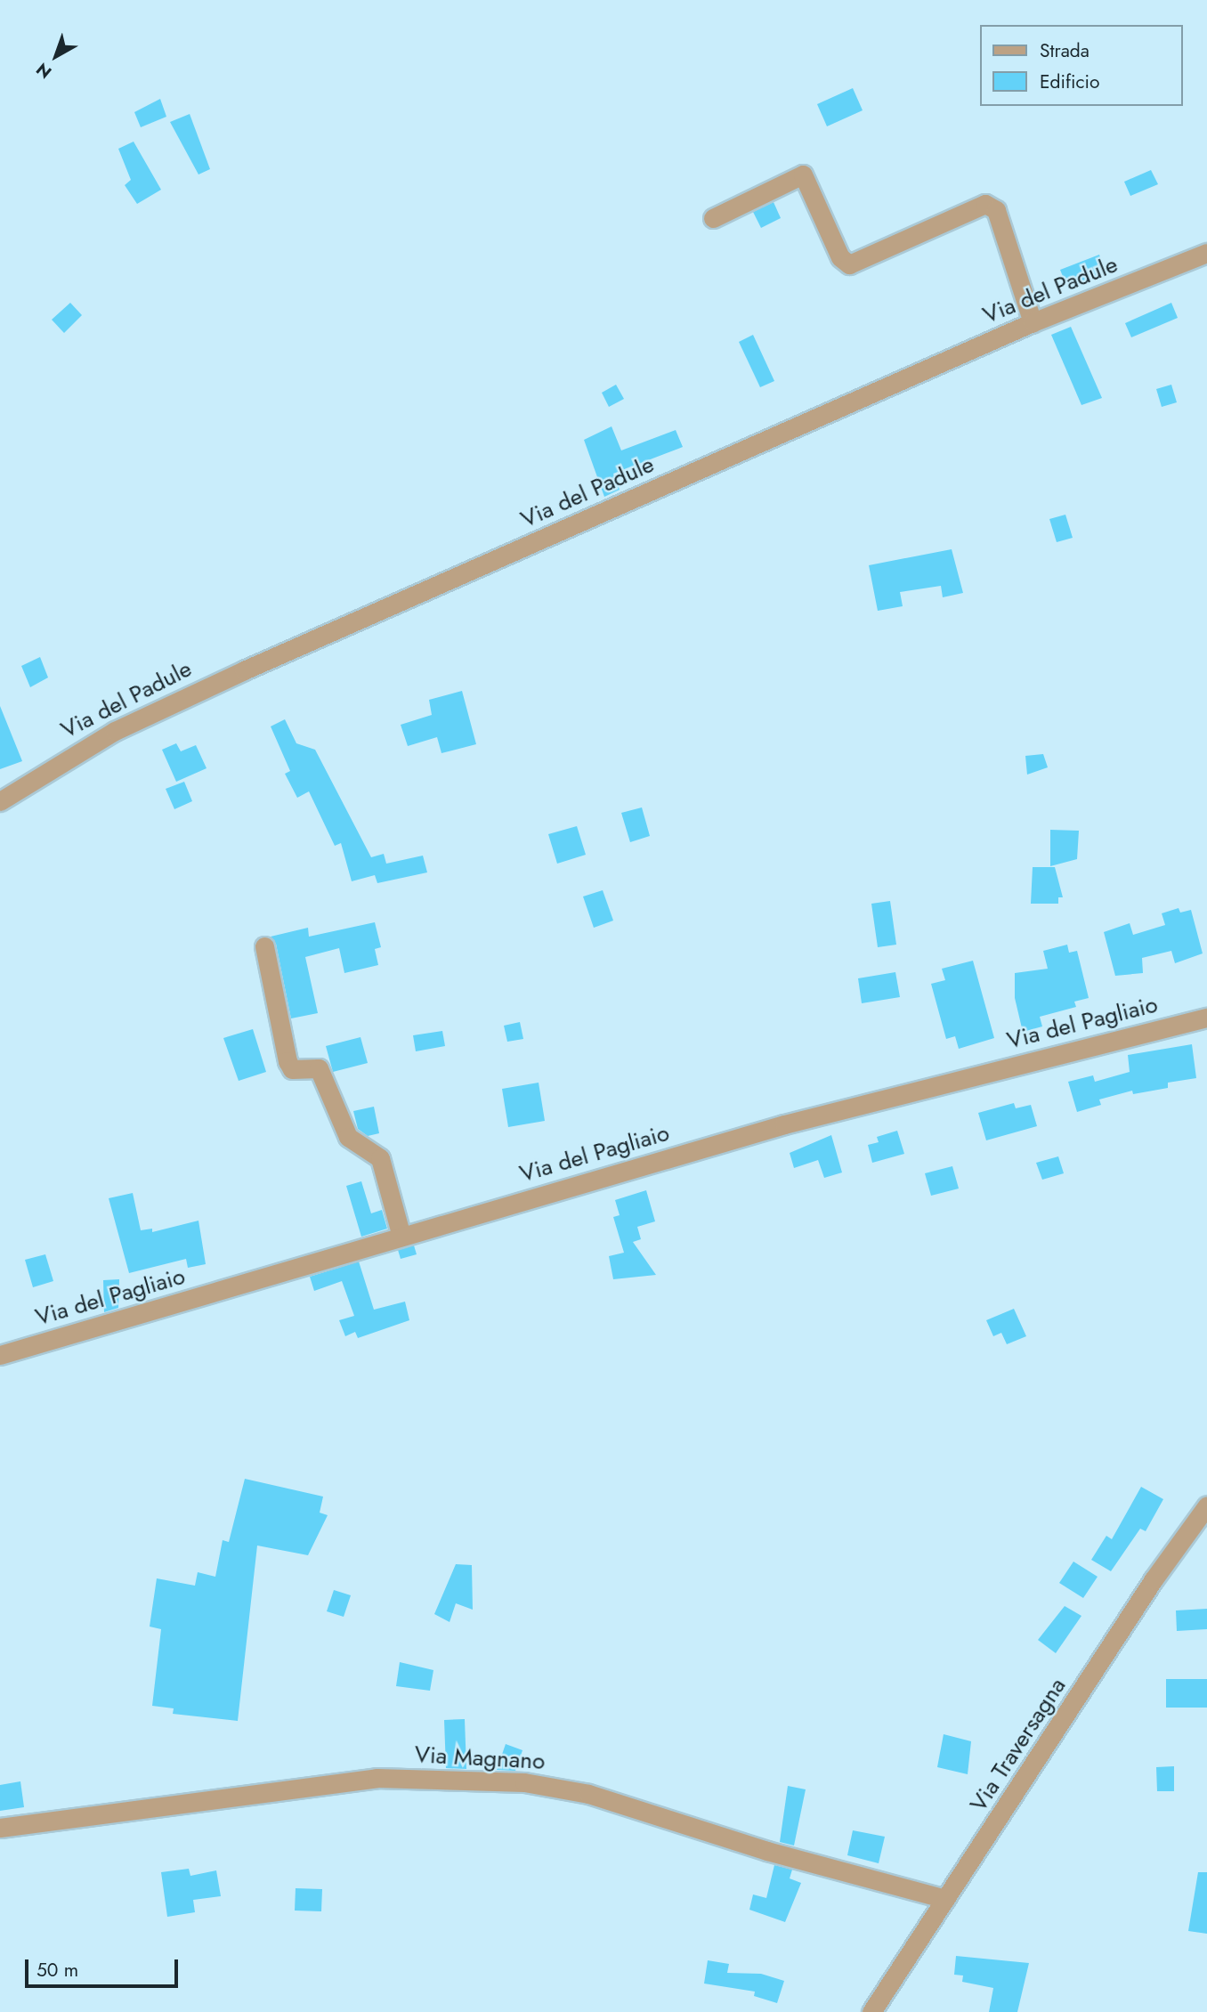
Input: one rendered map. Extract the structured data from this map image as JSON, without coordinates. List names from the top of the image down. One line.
{"streets":{"street":["Via del Padule","Via del Pagliaio","Via Traversagna","Via Magnano"]},"crossings":[["Via Traversagna","Via Magnano"]],"legend":["Strada","Edificio"],"scale_bar":"50 m","north":"bottom left"}
